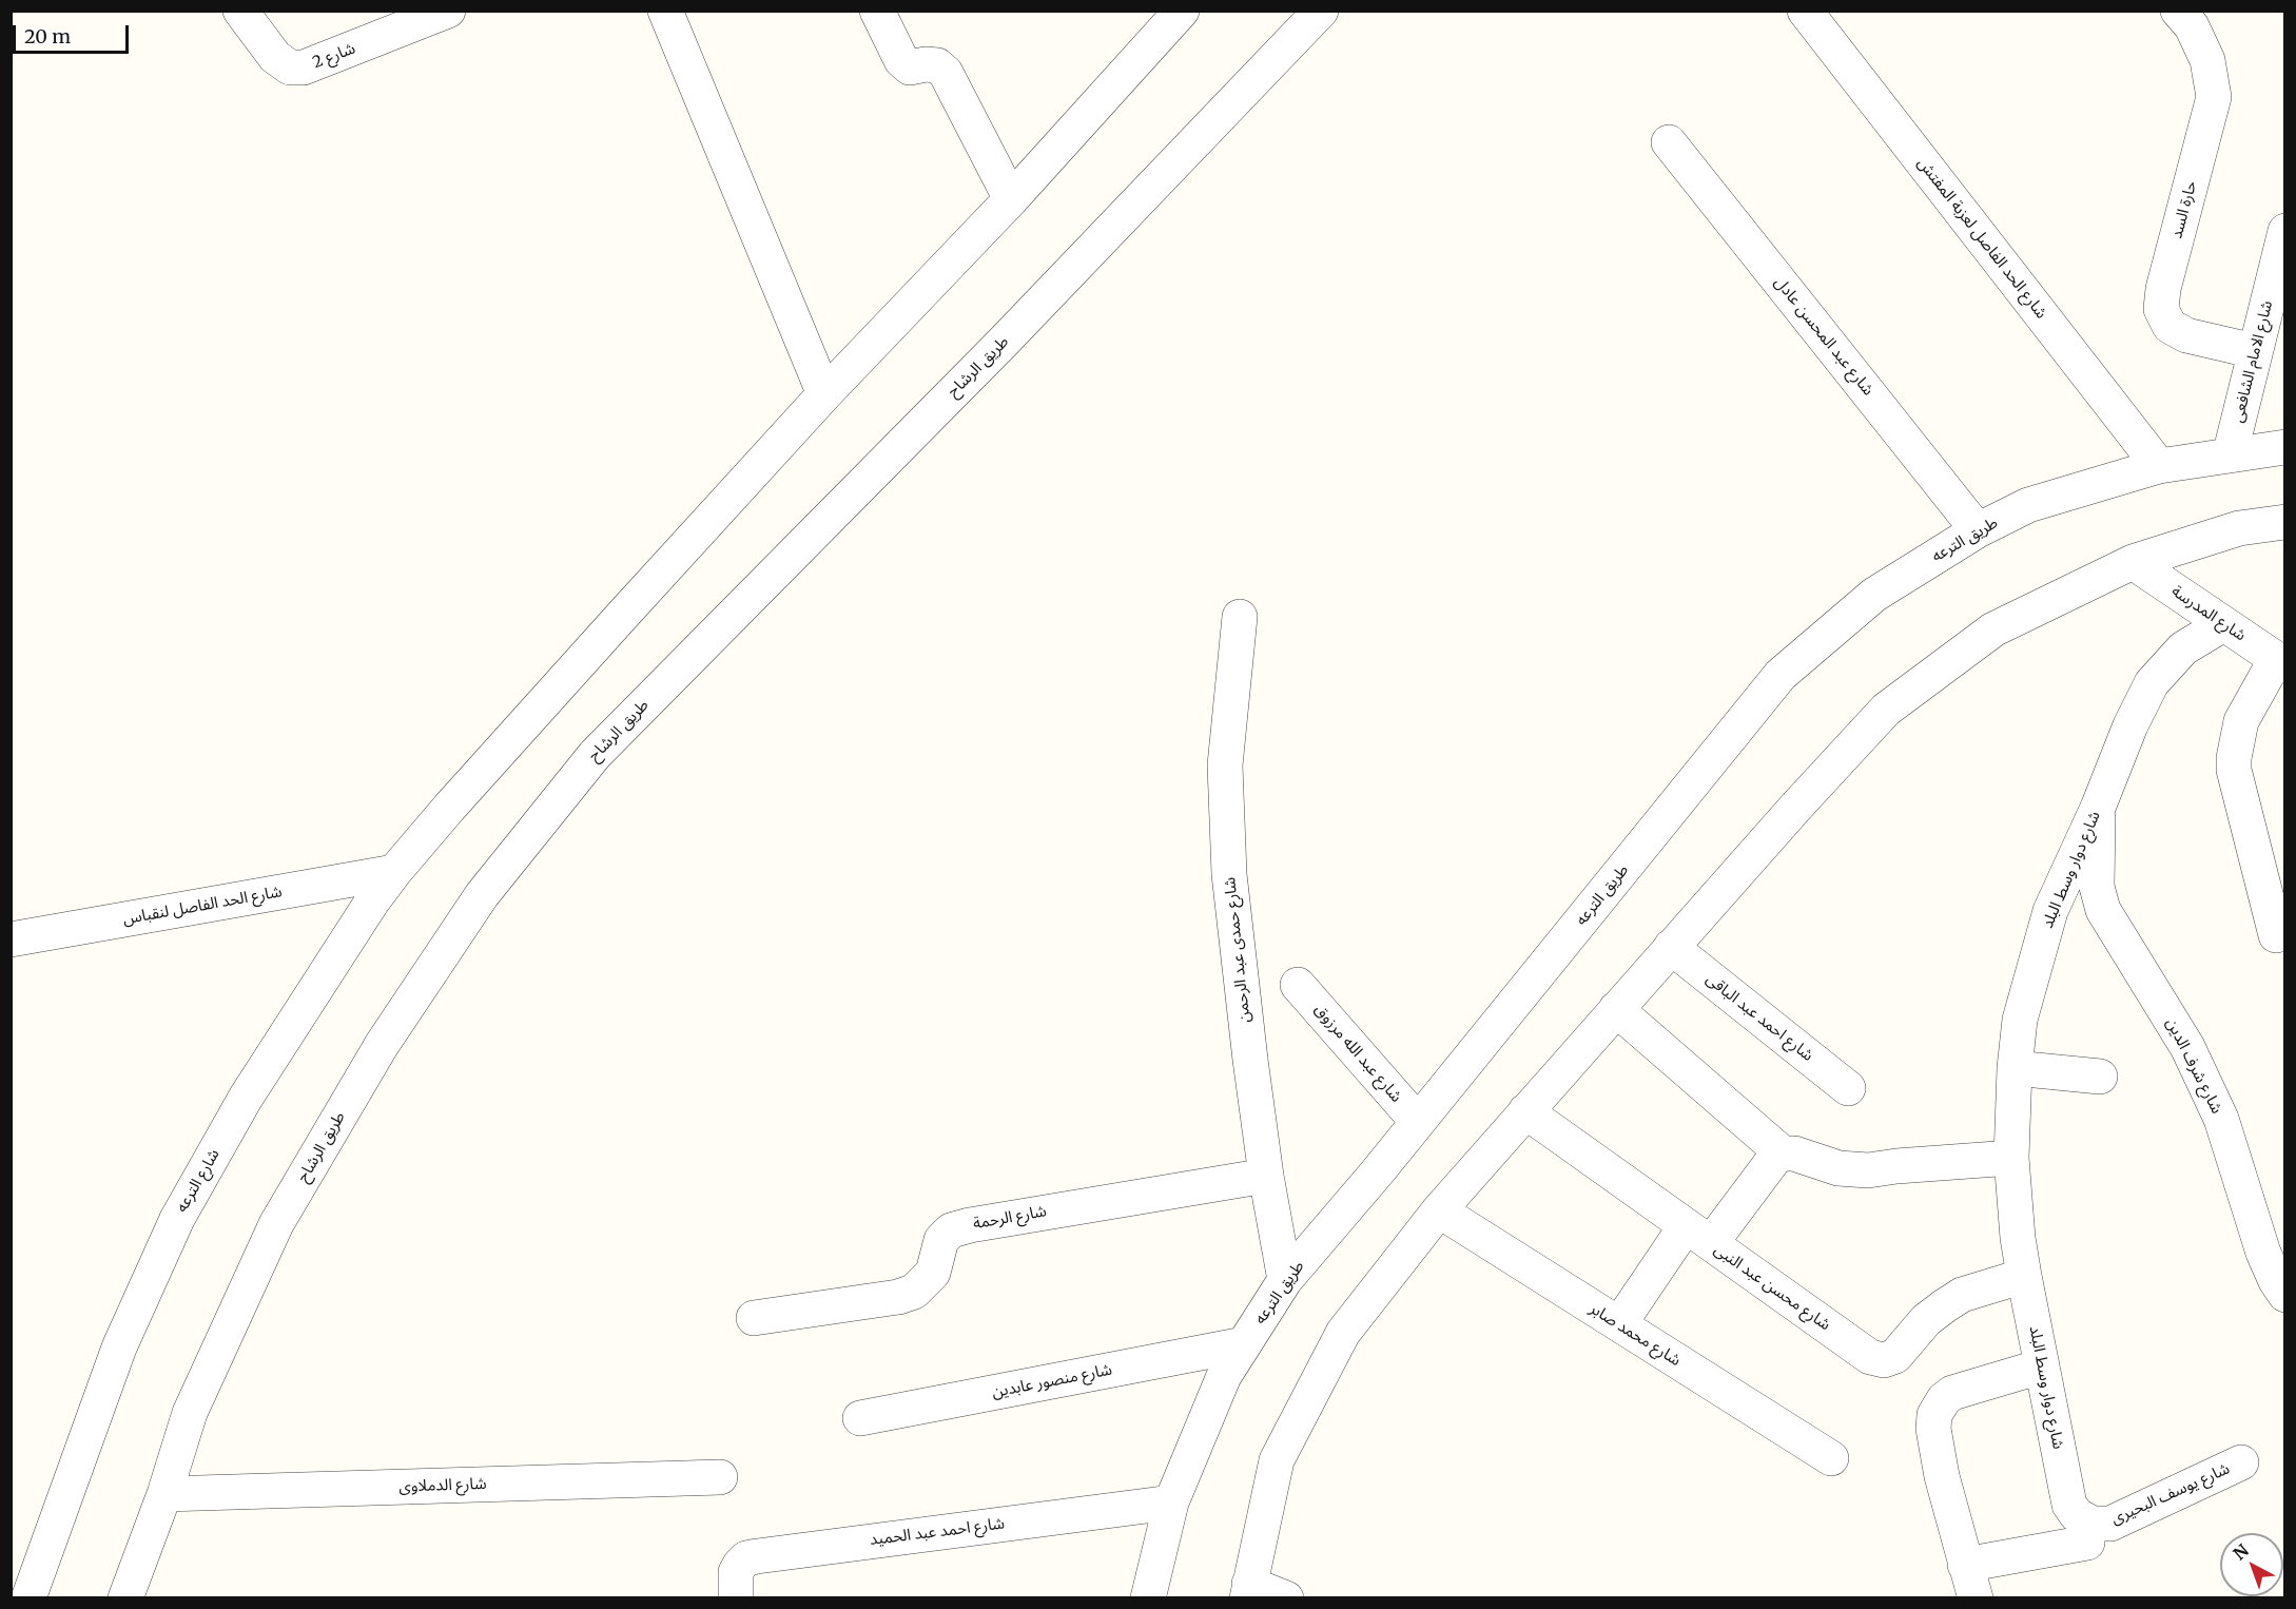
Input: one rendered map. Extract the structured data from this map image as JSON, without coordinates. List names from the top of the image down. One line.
{"streets":{"street":["شارع 2","حارة السد","شارع الحد الفاصل لعزبة المفتش","شارع عبد المحسن عادل","شارع الامام الشافعى","طريق الرشاح","طريق الترعه","شارع المدرسة","شارع دوار وسط البلد","شارع الحد الفاصل لنقباس","شارع حمدى عبد الرحمن","شارع احمد عبد الباقى","شارع عبد الله مرزوق","شارع شرف الدين","شارع الترعه","شارع الرحمة","شارع محسن عبد النبى","شارع محمد صابر","شارع منصور عابدين","شارع الدملاوى","شارع يوسف البحيرى","شارع احمد عبد الحميد"]},"crossings":[["حارة السد","شارع الامام الشافعى"],["شارع الحد الفاصل لعزبة المفتش","طريق الترعه"],["شارع عبد المحسن عادل","طريق الترعه"],["شارع الامام الشافعى","طريق الترعه"],["طريق الرشاح","شارع الدملاوى"],["طريق الترعه","شارع حمدى عبد الرحمن"],["طريق الترعه","شارع عبد الله مرزوق"],["طريق الترعه","شارع منصور عابدين"],["طريق الترعه","شارع احمد عبد الحميد"],["شارع المدرسة","شارع دوار وسط البلد"],["شارع دوار وسط البلد","شارع شرف الدين"],["شارع دوار وسط البلد","شارع محسن عبد النبى"],["شارع دوار وسط البلد","شارع يوسف البحيرى"],["شارع الحد الفاصل لنقباس","شارع الترعه"],["شارع حمدى عبد الرحمن","شارع الرحمة"]],"scale_bar":"20 m","north":"top left"}
